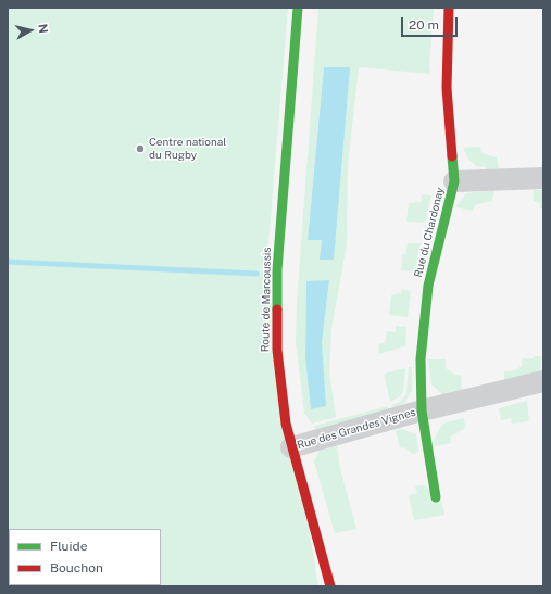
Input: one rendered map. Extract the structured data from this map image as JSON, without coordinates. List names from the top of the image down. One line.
{"streets":{"main road":["Rue du Chardonay","Route de Marcoussis","Rue des Grandes Vignes"]},"crossings":[["Rue du Chardonay","Rue des Grandes Vignes"],["Route de Marcoussis","Rue des Grandes Vignes"]],"places":["Centre national du Rugby"],"legend":["Fluide","Bouchon"],"scale_bar":"20 m","north":"right"}
